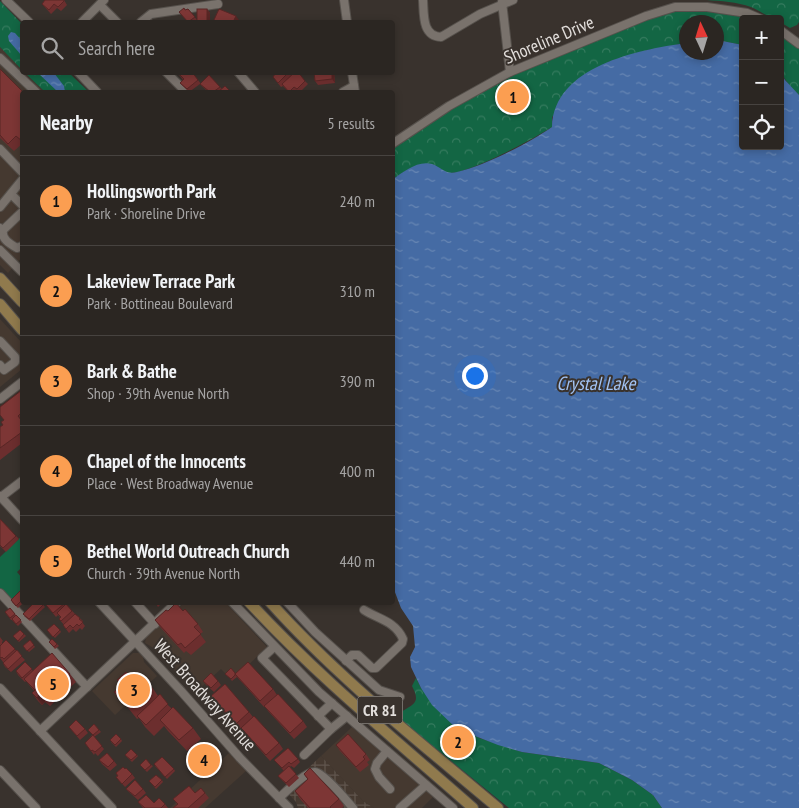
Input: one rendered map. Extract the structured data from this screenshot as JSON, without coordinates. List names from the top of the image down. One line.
{"streets":{"main road":["CR 81"],"street":["Shoreline Drive","West Broadway Avenue"]},"water":["Crystal Lake"],"north":"top","page":{"map_buttons":["+","−"],"search":"Search here","pins":["1","5","3","2","4"],"heading":["Nearby","5 results"],"list":[{"mark":"1","name":"Hollingsworth Park","note":"Park · Shoreline Drive","value":"240 m"},{"mark":"2","name":"Lakeview Terrace Park","note":"Park · Bottineau Boulevard","value":"310 m"},{"mark":"3","name":"Bark & Bathe","note":"Shop · 39th Avenue North","value":"390 m"},{"mark":"4","name":"Chapel of the Innocents","note":"Place · West Broadway Avenue","value":"400 m"},{"mark":"5","name":"Bethel World Outreach Church","note":"Church · 39th Avenue North","value":"440 m"}]}}
